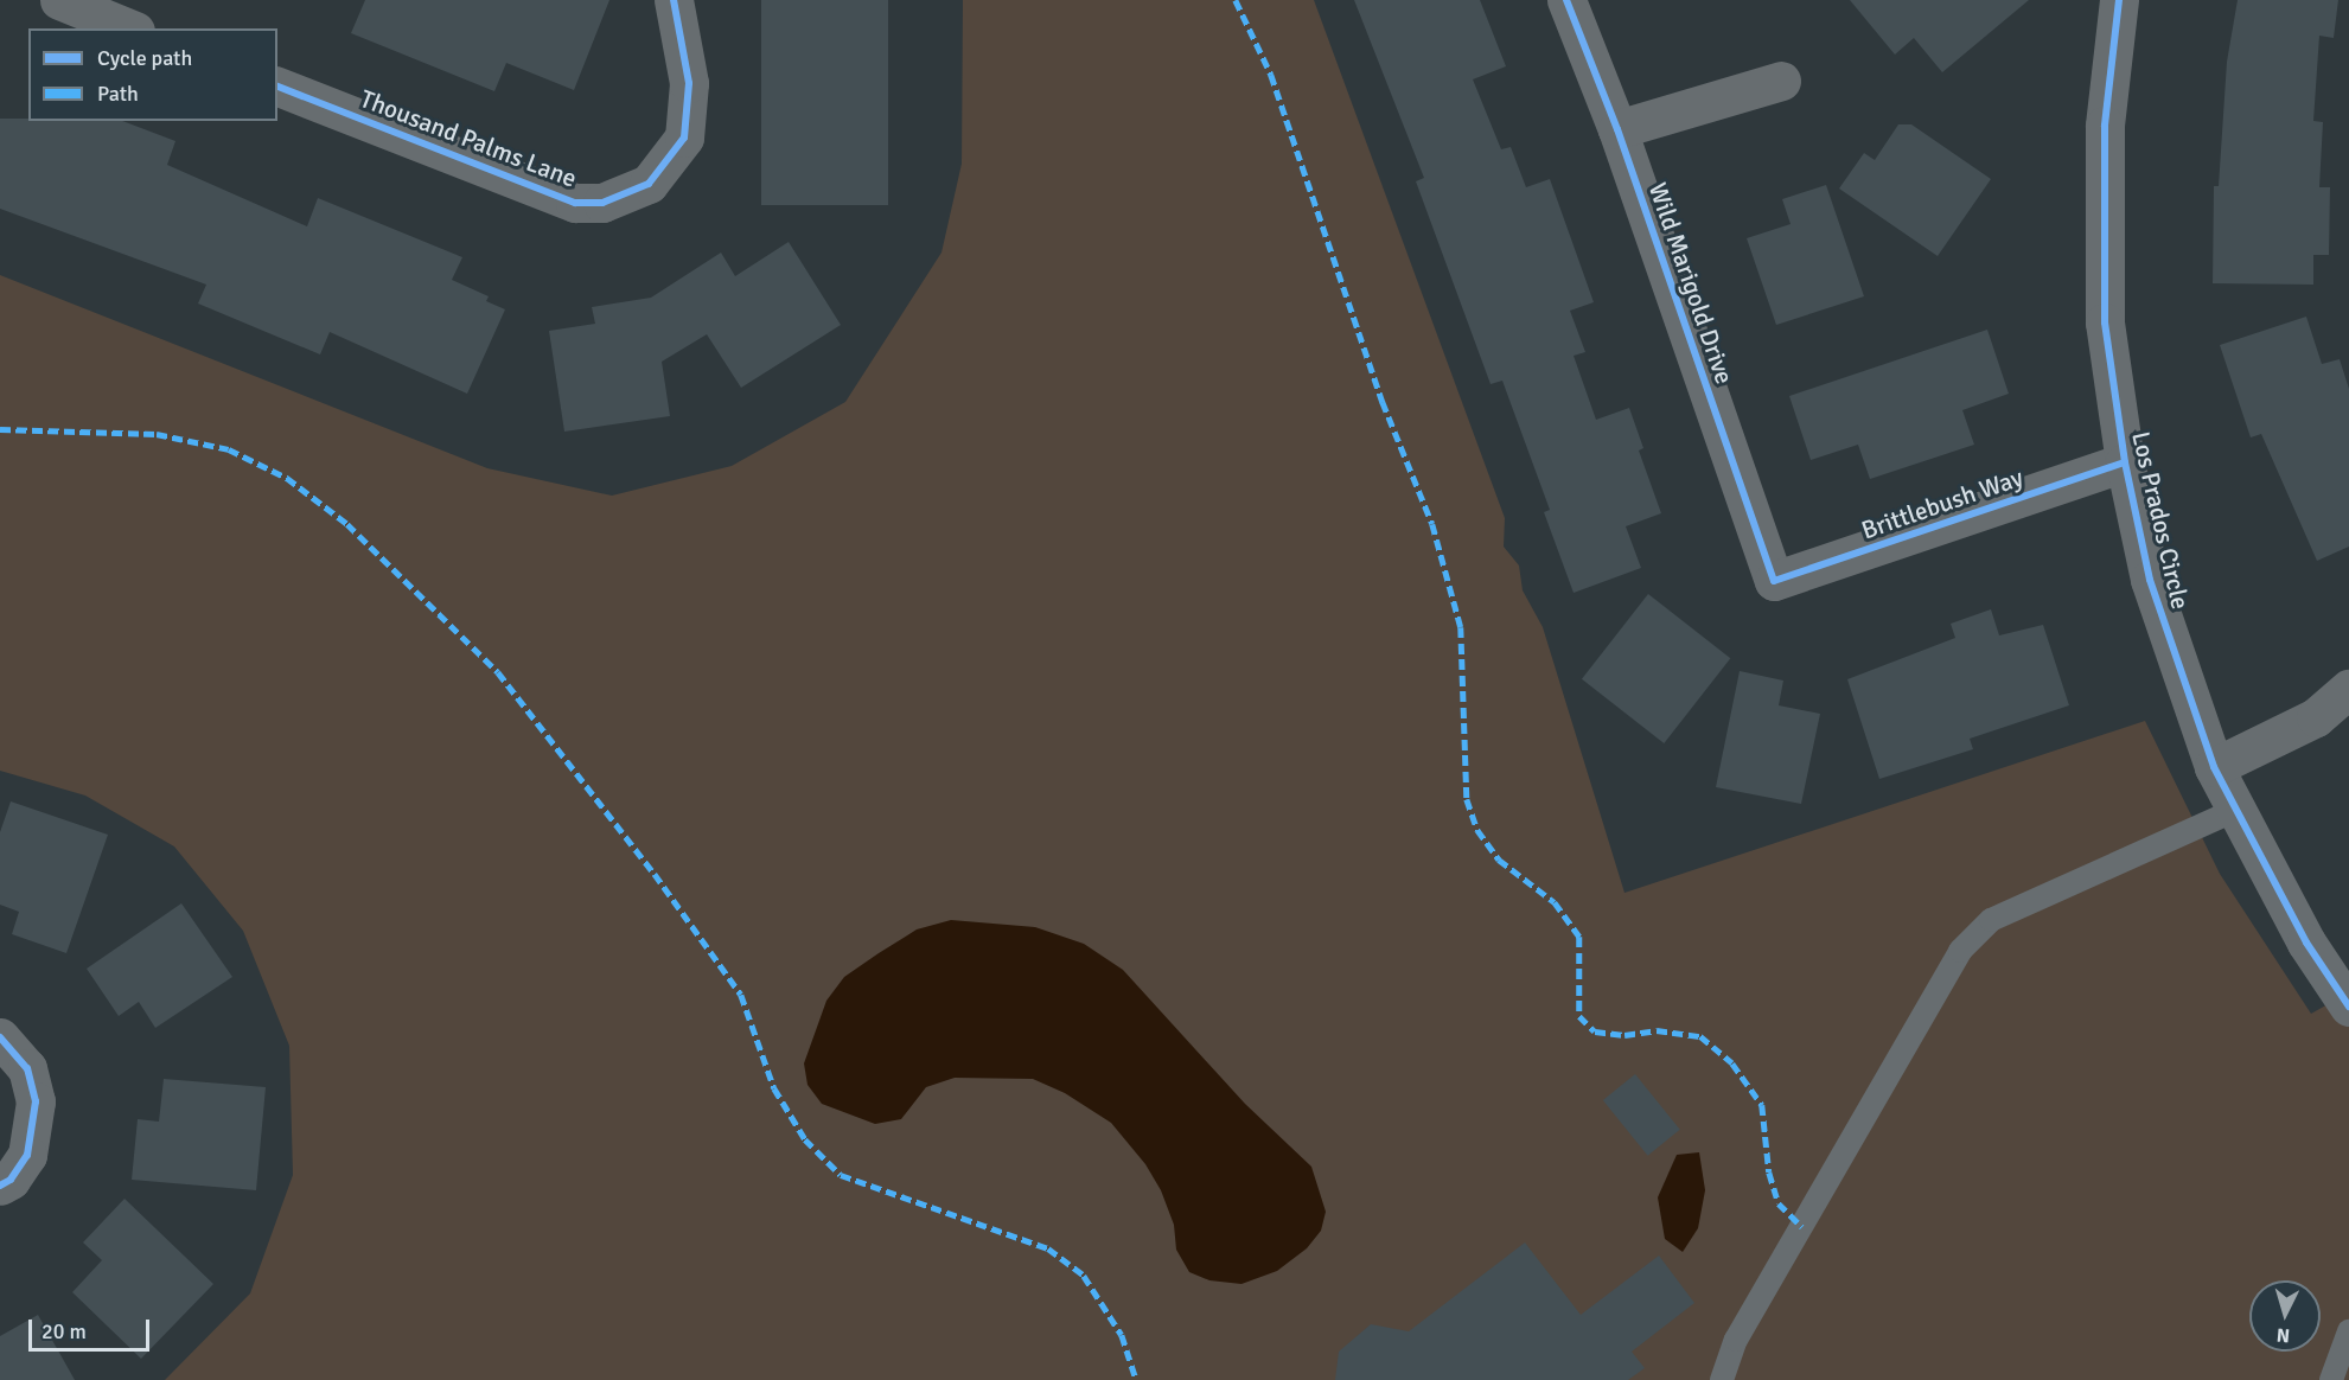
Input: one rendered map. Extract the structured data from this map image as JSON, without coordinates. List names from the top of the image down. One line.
{"streets":{"street":["Thousand Palms Lane","Wild Marigold Drive","Brittlebush Way","Los Prados Circle"]},"crossings":[["Wild Marigold Drive","Brittlebush Way"],["Brittlebush Way","Los Prados Circle"]],"legend":["Cycle path","Path"],"scale_bar":"20 m","north":"bottom"}
